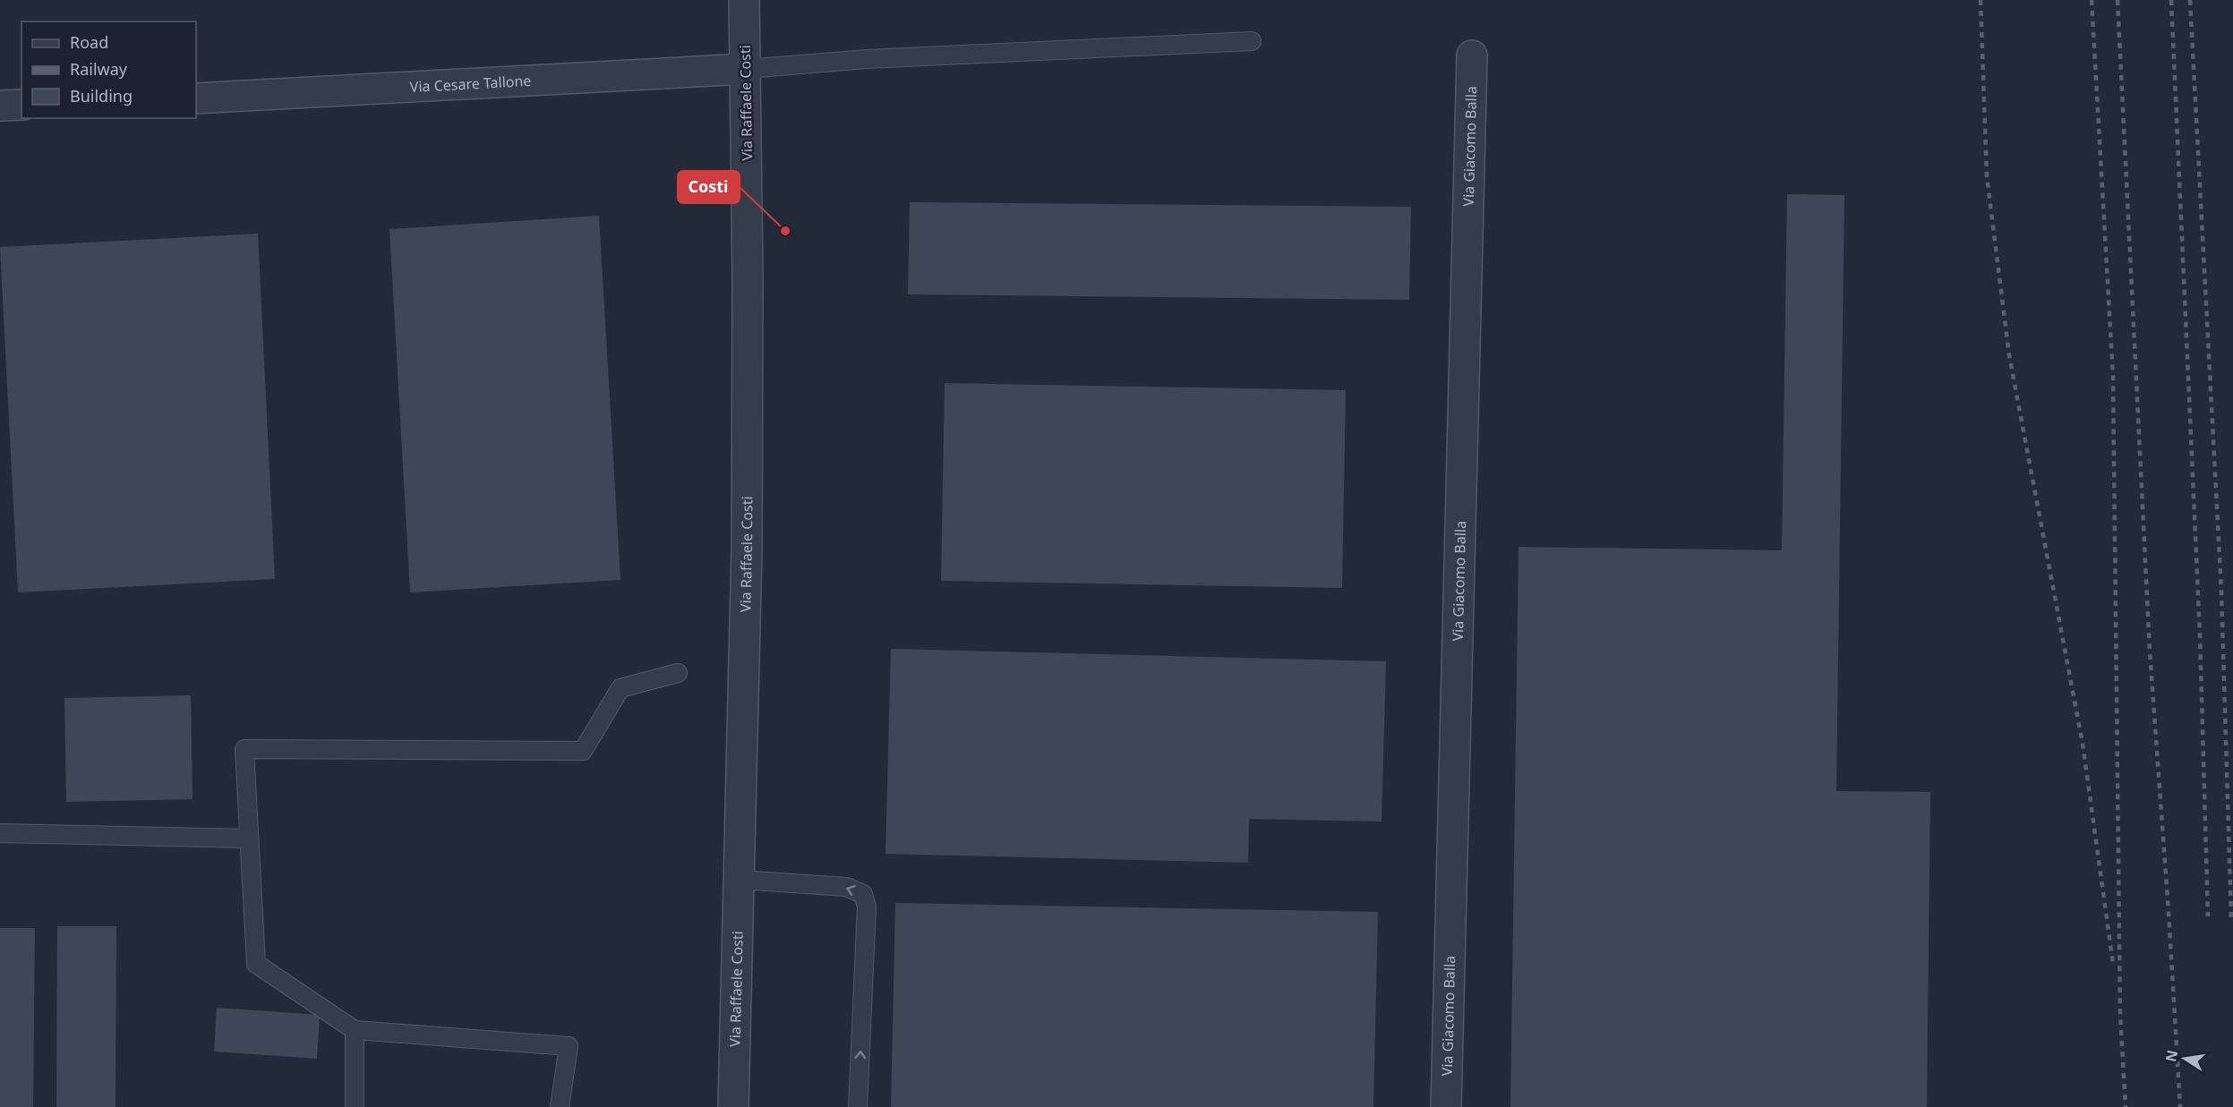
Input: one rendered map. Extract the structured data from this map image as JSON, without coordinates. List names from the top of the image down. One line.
{"streets":{"street":["Via Cesare Tallone","Via Raffaele Costi","Via Giacomo Balla"]},"crossings":[["Via Cesare Tallone","Via Raffaele Costi"]],"places":["Costi"],"legend":["Road","Railway","Building"],"north":"left"}
